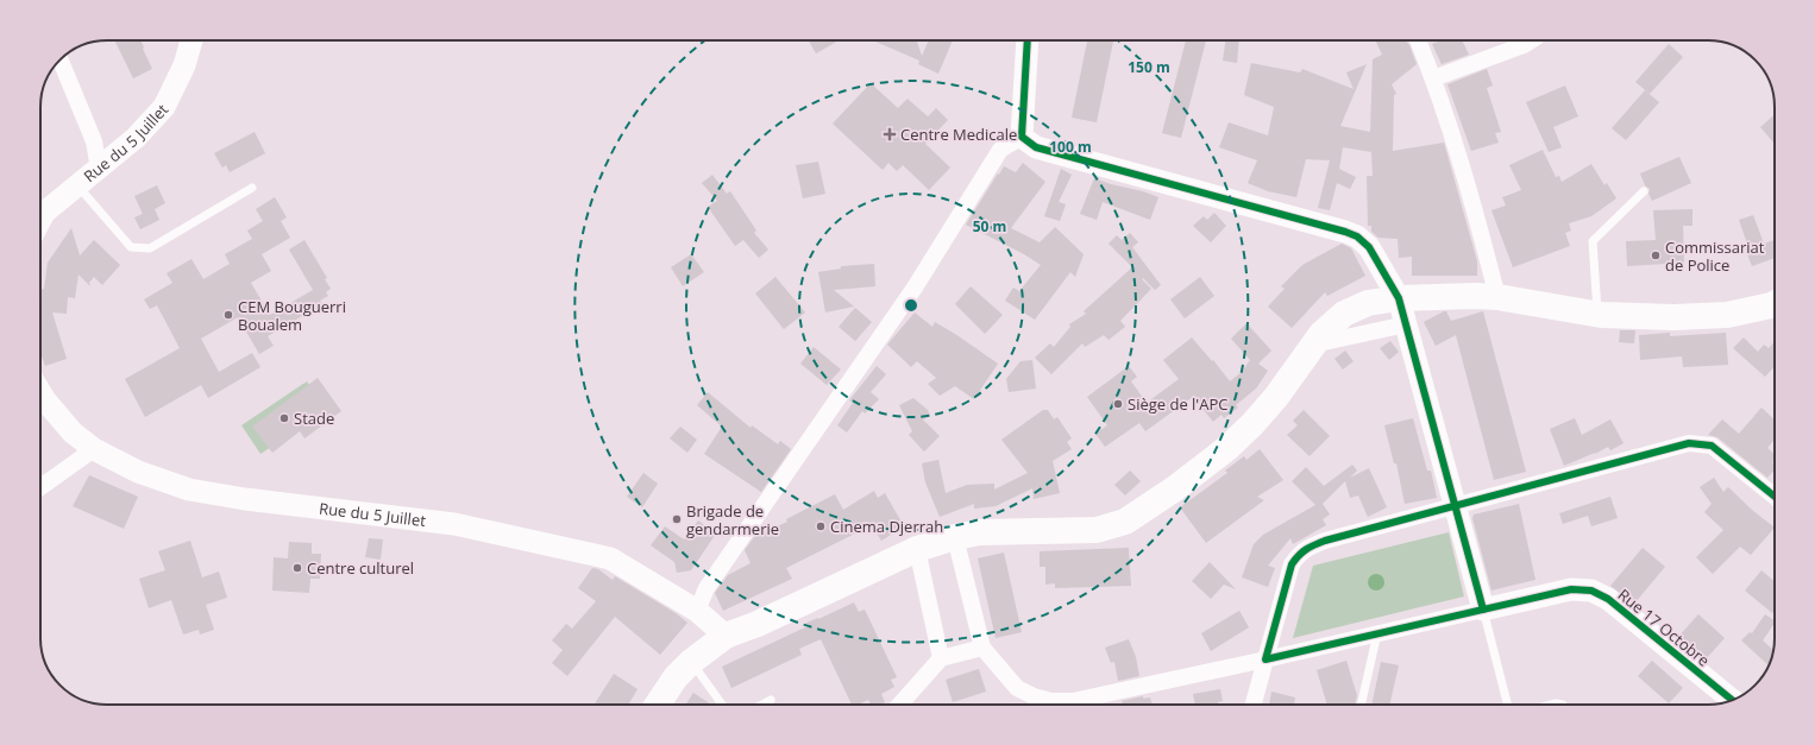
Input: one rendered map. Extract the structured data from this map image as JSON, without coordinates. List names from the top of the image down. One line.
{"streets":{"street":["Rue du 5 Juillet","Rue 17 Octobre"]},"places":{"health":["Centre Medicale"],"other":["Commissariat de Police","CEM Bouguerri Boualem","Siège de l'APC","Stade","Brigade de gendarmerie","Cinema Djerrah","Centre culturel"]},"rings":["150 m","100 m","50 m"]}
